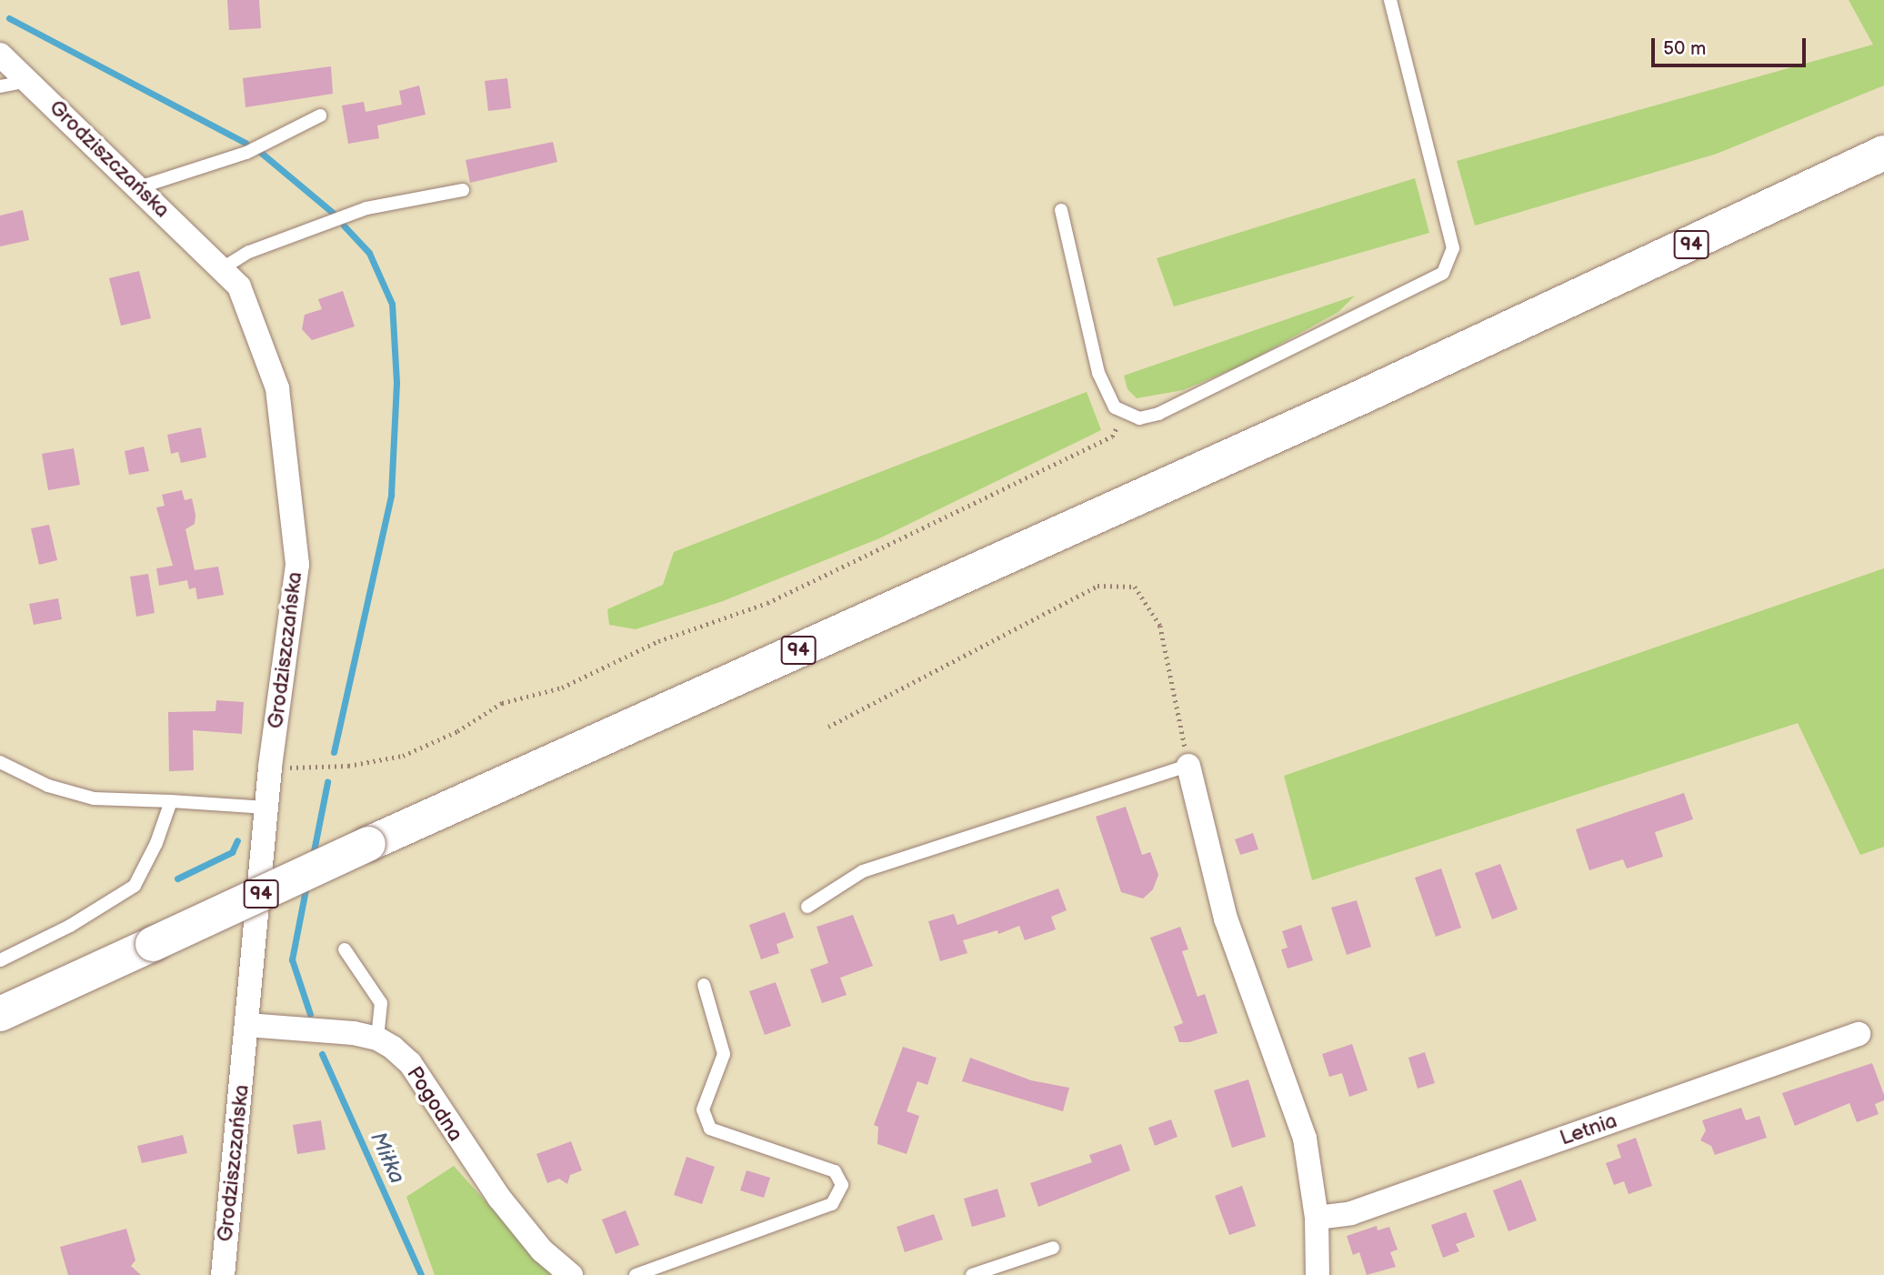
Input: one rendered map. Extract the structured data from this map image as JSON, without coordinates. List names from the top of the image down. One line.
{"streets":{"main road":["94"],"street":["Grodziszczańska","Pogodna","Letnia"]},"water":["Miłka"],"scale_bar":"50 m"}
